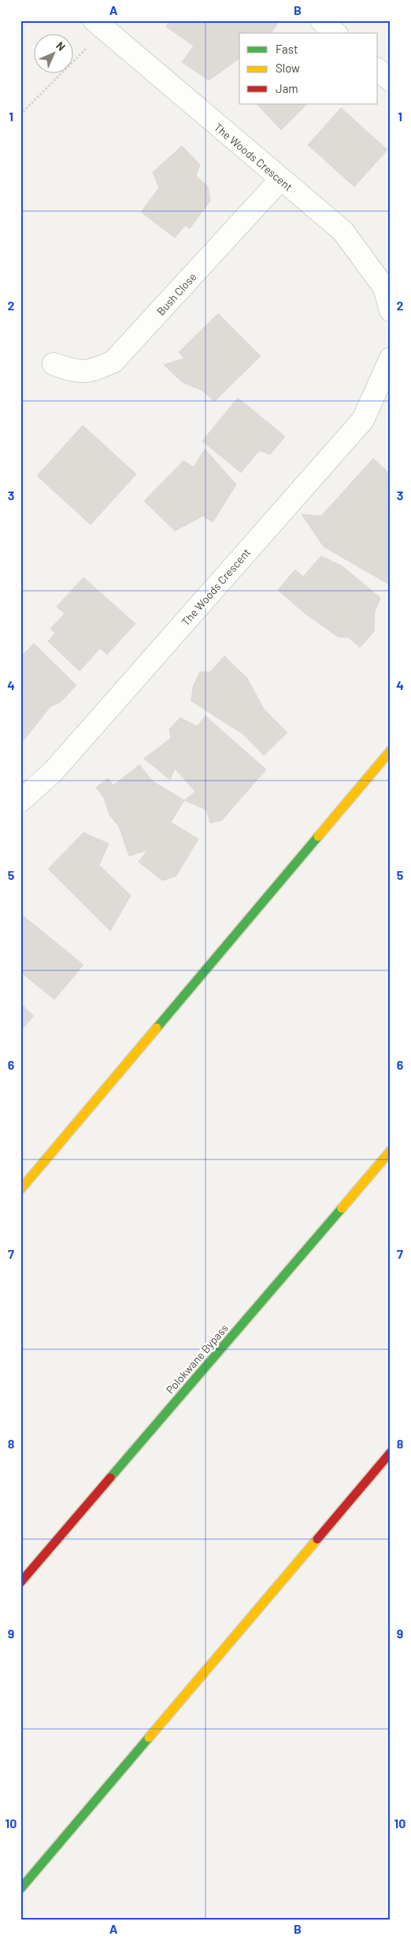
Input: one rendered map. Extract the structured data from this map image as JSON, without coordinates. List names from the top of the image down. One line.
{"streets":{"main road":["Polokwane Bypass"],"street":["The Woods Crescent","Bush Close"]},"crossings":[["The Woods Crescent","Bush Close"]],"legend":["Fast","Slow","Jam"],"north":"top right","grid":{"columns":["A","B"],"rows":["1","2","3","4","5","6","7","8","9","10"]}}
